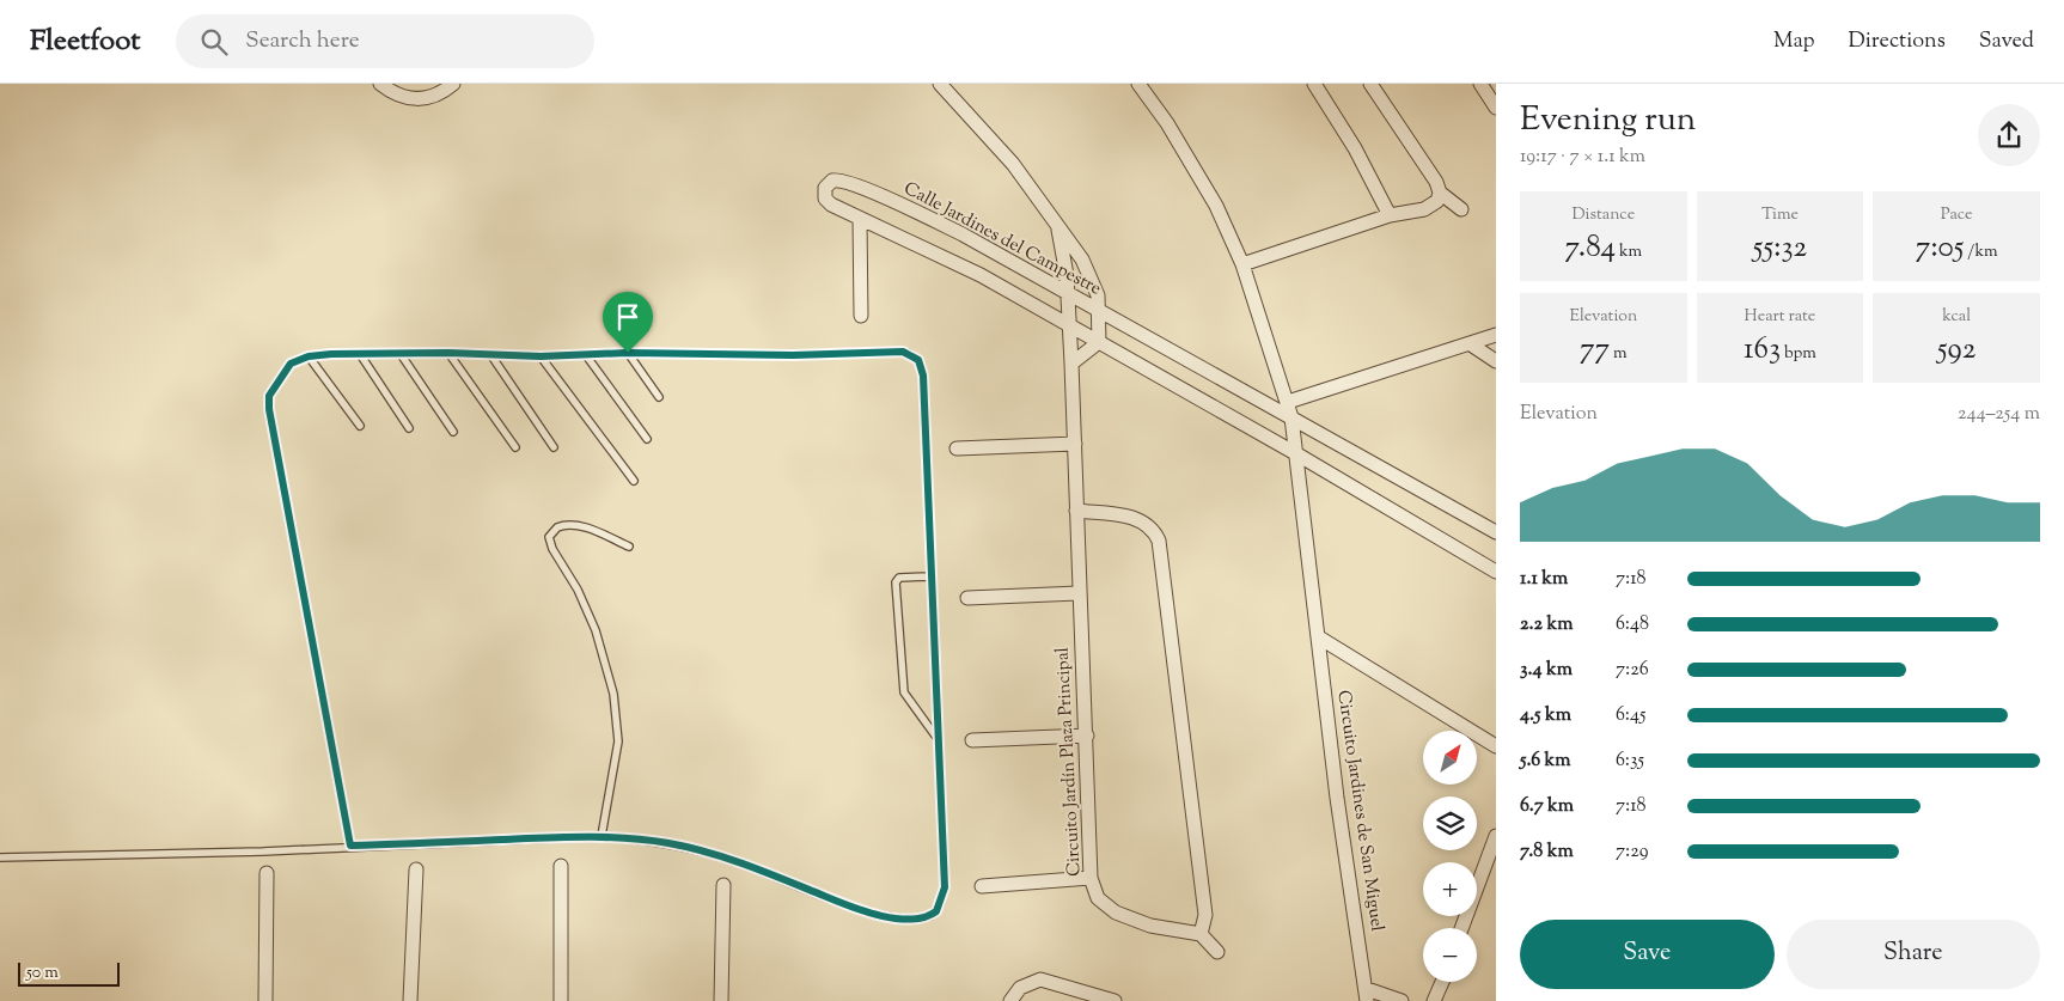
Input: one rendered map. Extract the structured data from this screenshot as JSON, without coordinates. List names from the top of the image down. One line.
{"streets":{"street":["Calle Jardines del Campestre","Circuito Jardín Plaza Principal","Circuito Jardines de San Miguel"]},"crossings":[["Calle Jardines del Campestre","Circuito Jardín Plaza Principal"],["Calle Jardines del Campestre","Circuito Jardines de San Miguel"]],"scale_bar":"50 m","north":"top right","page":{"header":"Fleetfoot","search":"Search here","nav":["Map","Directions","Saved"],"heading":["Evening run","19:17 · 7 × 1.1 km"],"stats":[["Distance","7.84 km"],["Time","55:32"],["Pace","7:05 /km"],["Elevation","77 m"],["Heart rate","163 bpm"],["kcal","592"]],"chart":["Elevation","244–254 m"],"list":[{"name":"1.1 km","note":"7:18"},{"name":"2.2 km","note":"6:48"},{"name":"3.4 km","note":"7:26"},{"name":"4.5 km","note":"6:45"},{"name":"5.6 km","note":"6:35"},{"name":"6.7 km","note":"7:18"},{"name":"7.8 km","note":"7:29"}],"map_buttons":["+","−"],"buttons":["Save","Share"],"scale":"50 m"}}
